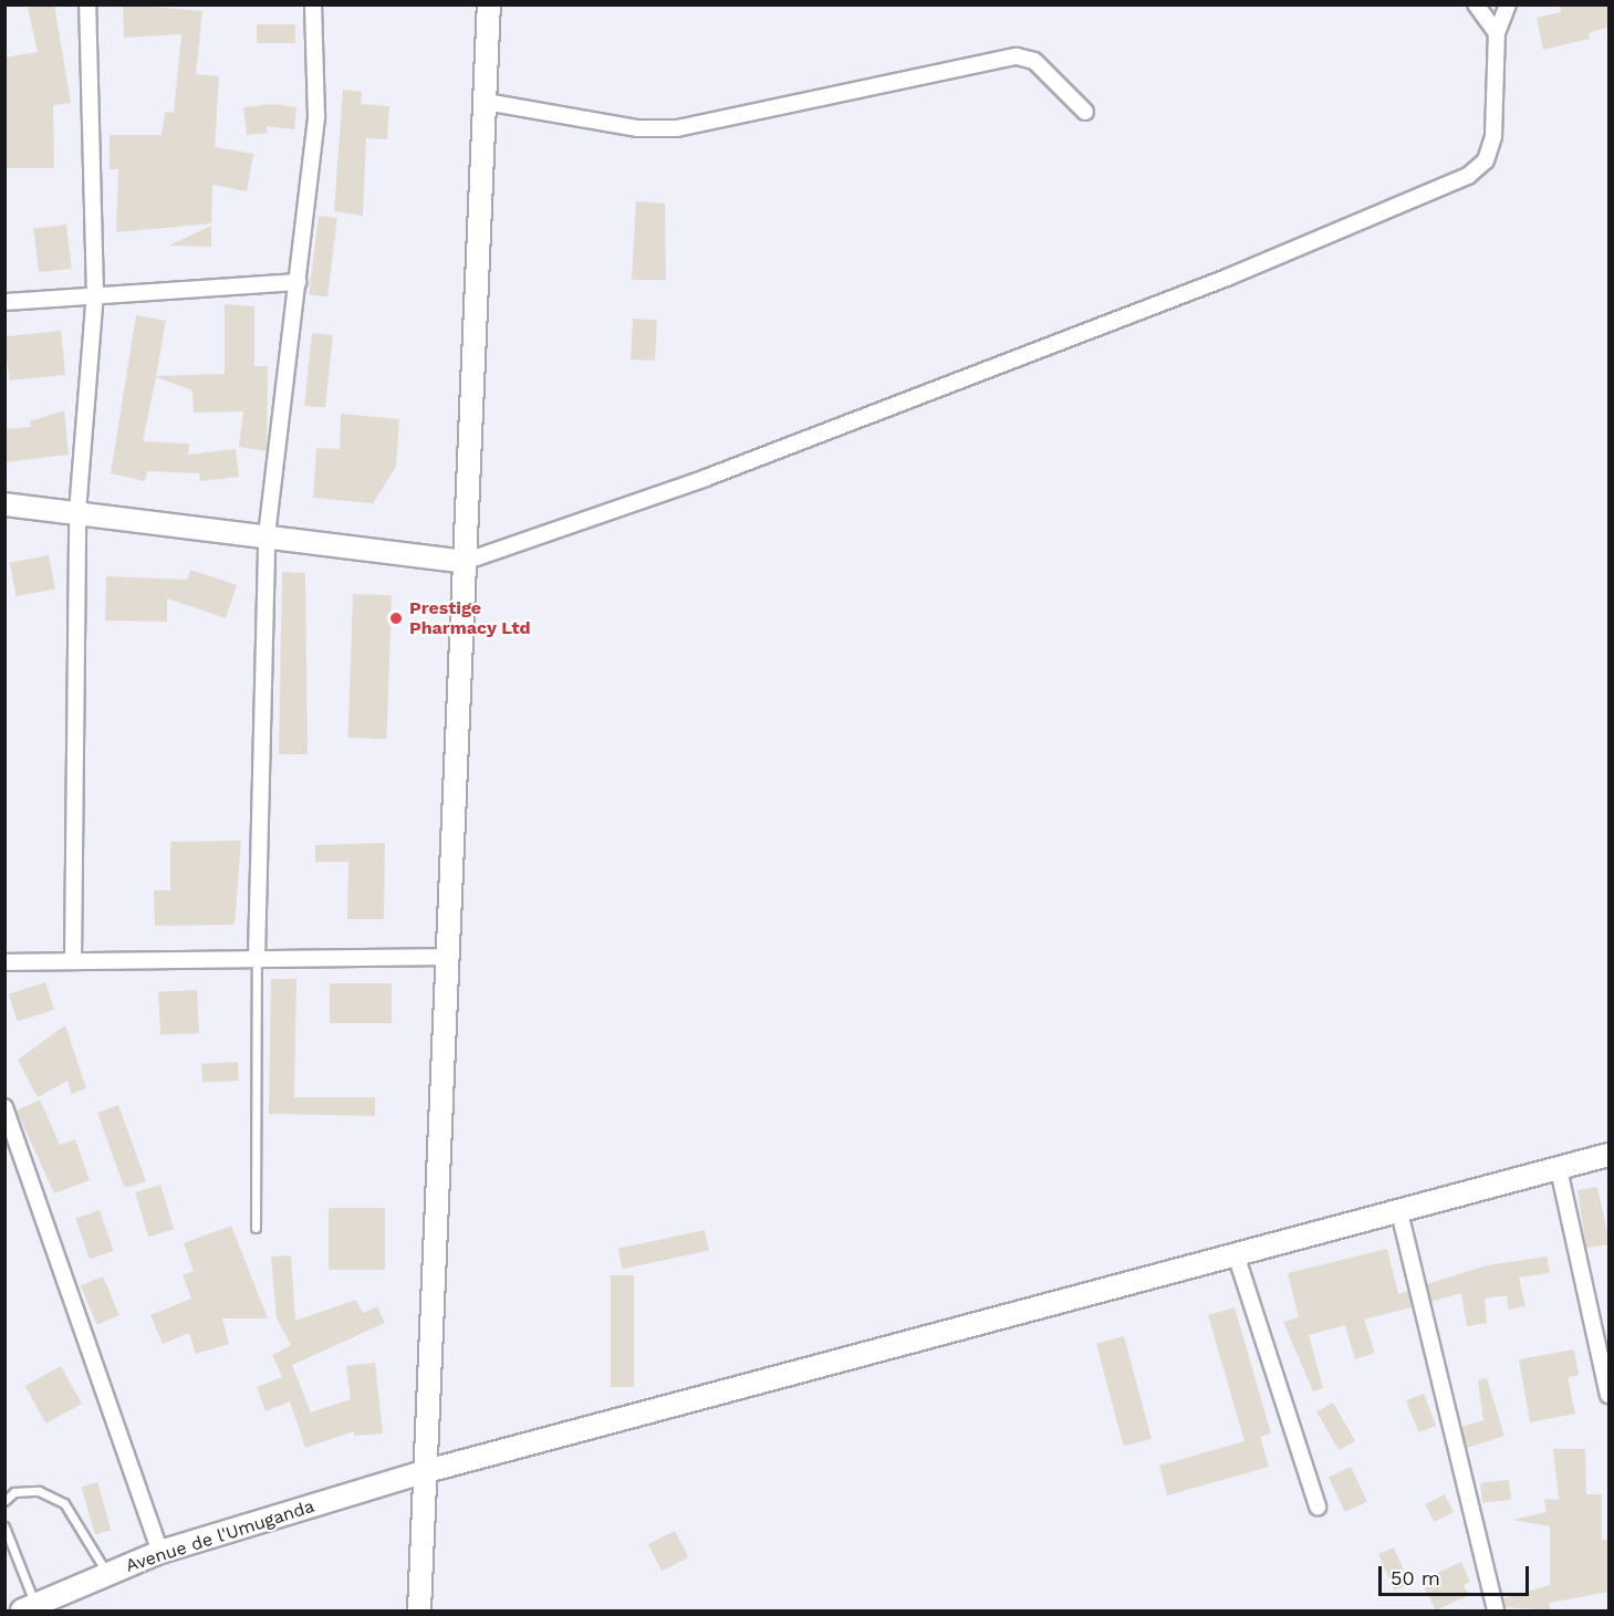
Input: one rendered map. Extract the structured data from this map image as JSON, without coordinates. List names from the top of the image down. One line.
{"streets":{"street":["Avenue de l'Umuganda"]},"places":["Prestige Pharmacy Ltd"],"scale_bar":"50 m"}
